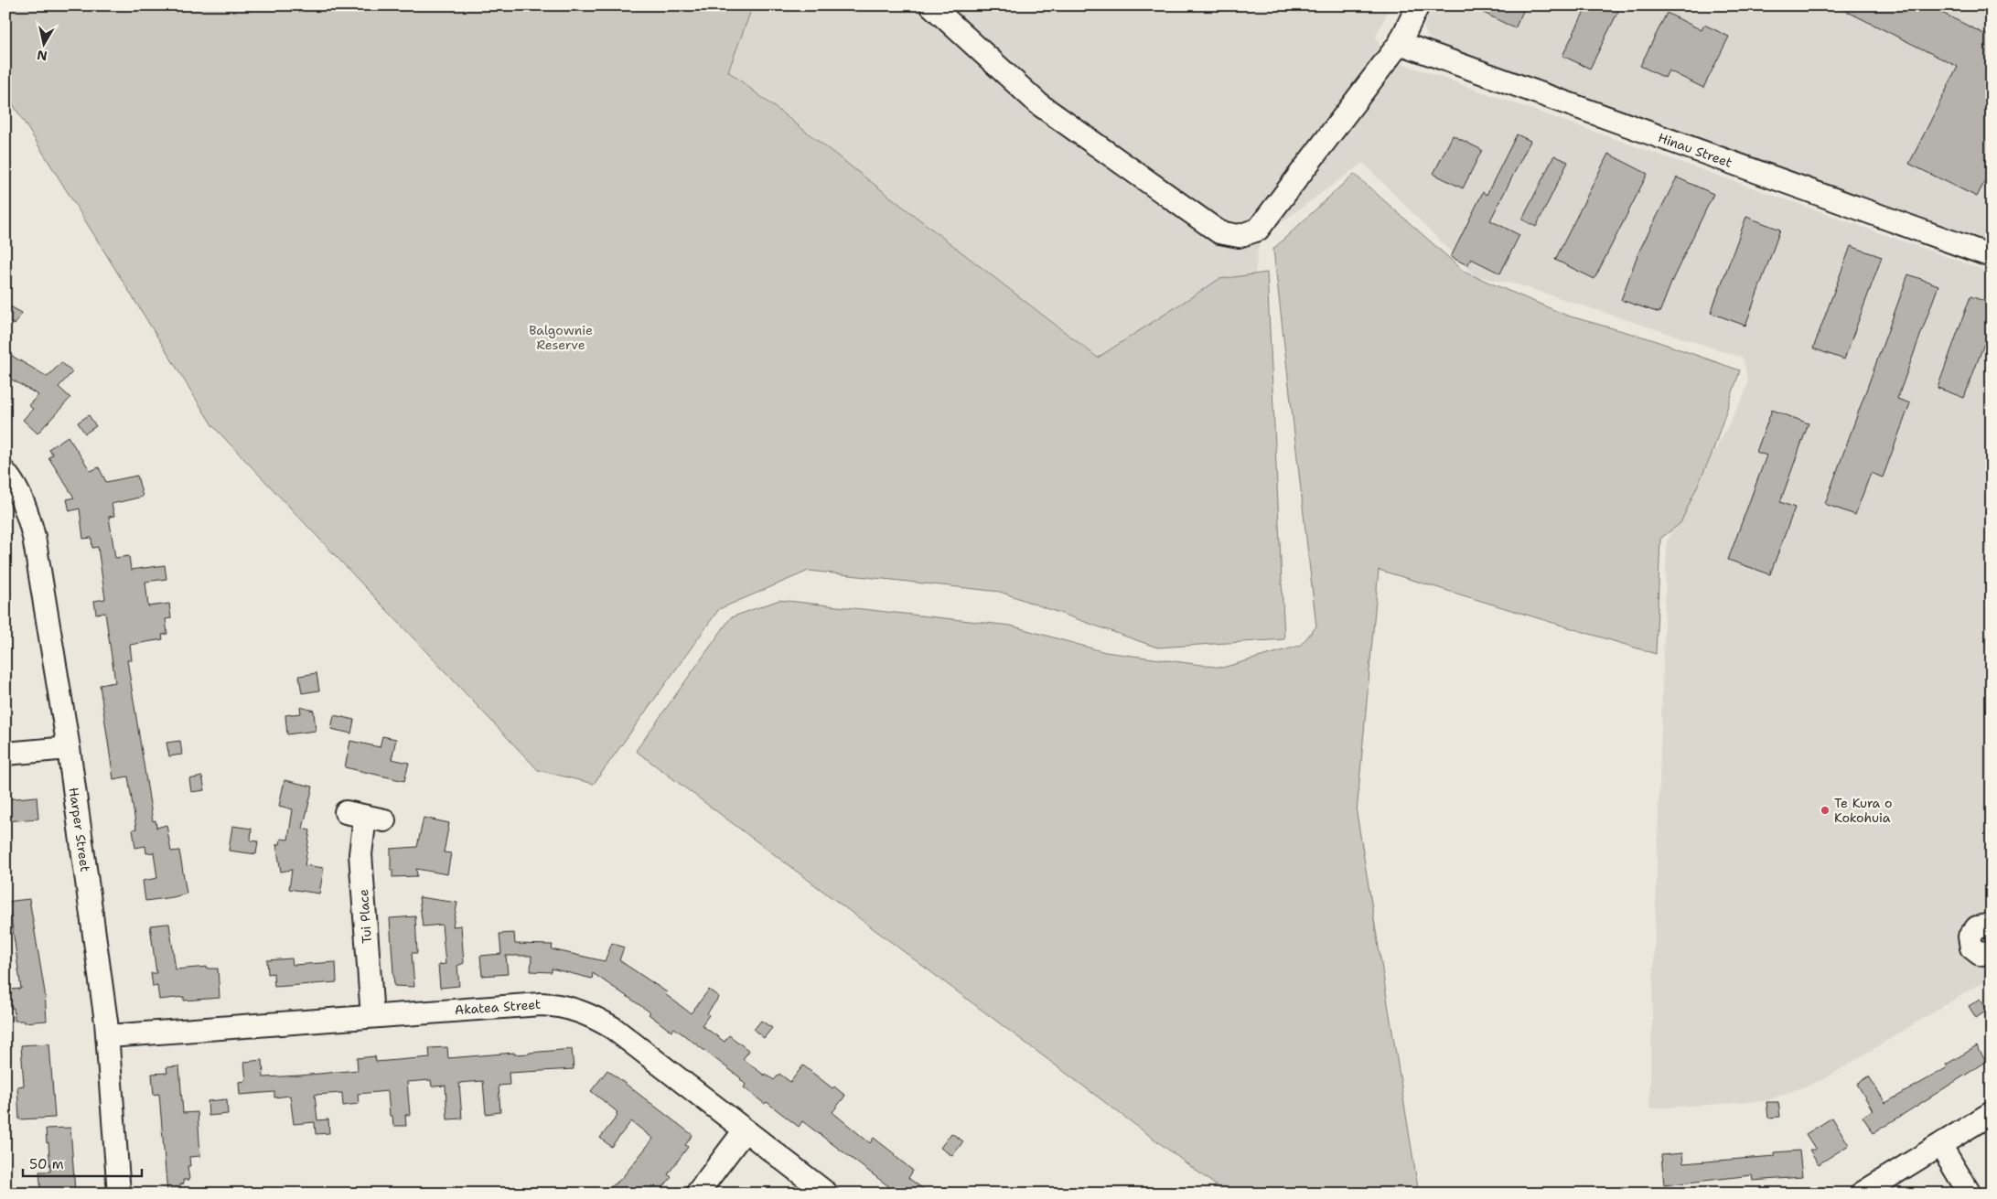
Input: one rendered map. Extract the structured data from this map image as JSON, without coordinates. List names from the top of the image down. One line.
{"streets":{"street":["Hinau Street","Harper Street","Tui Place","Akatea Street"]},"crossings":[["Harper Street","Akatea Street"],["Tui Place","Akatea Street"]],"parks":["Balgownie Reserve"],"places":["Te Kura o Kokohuia"],"scale_bar":"50 m","north":"bottom"}
